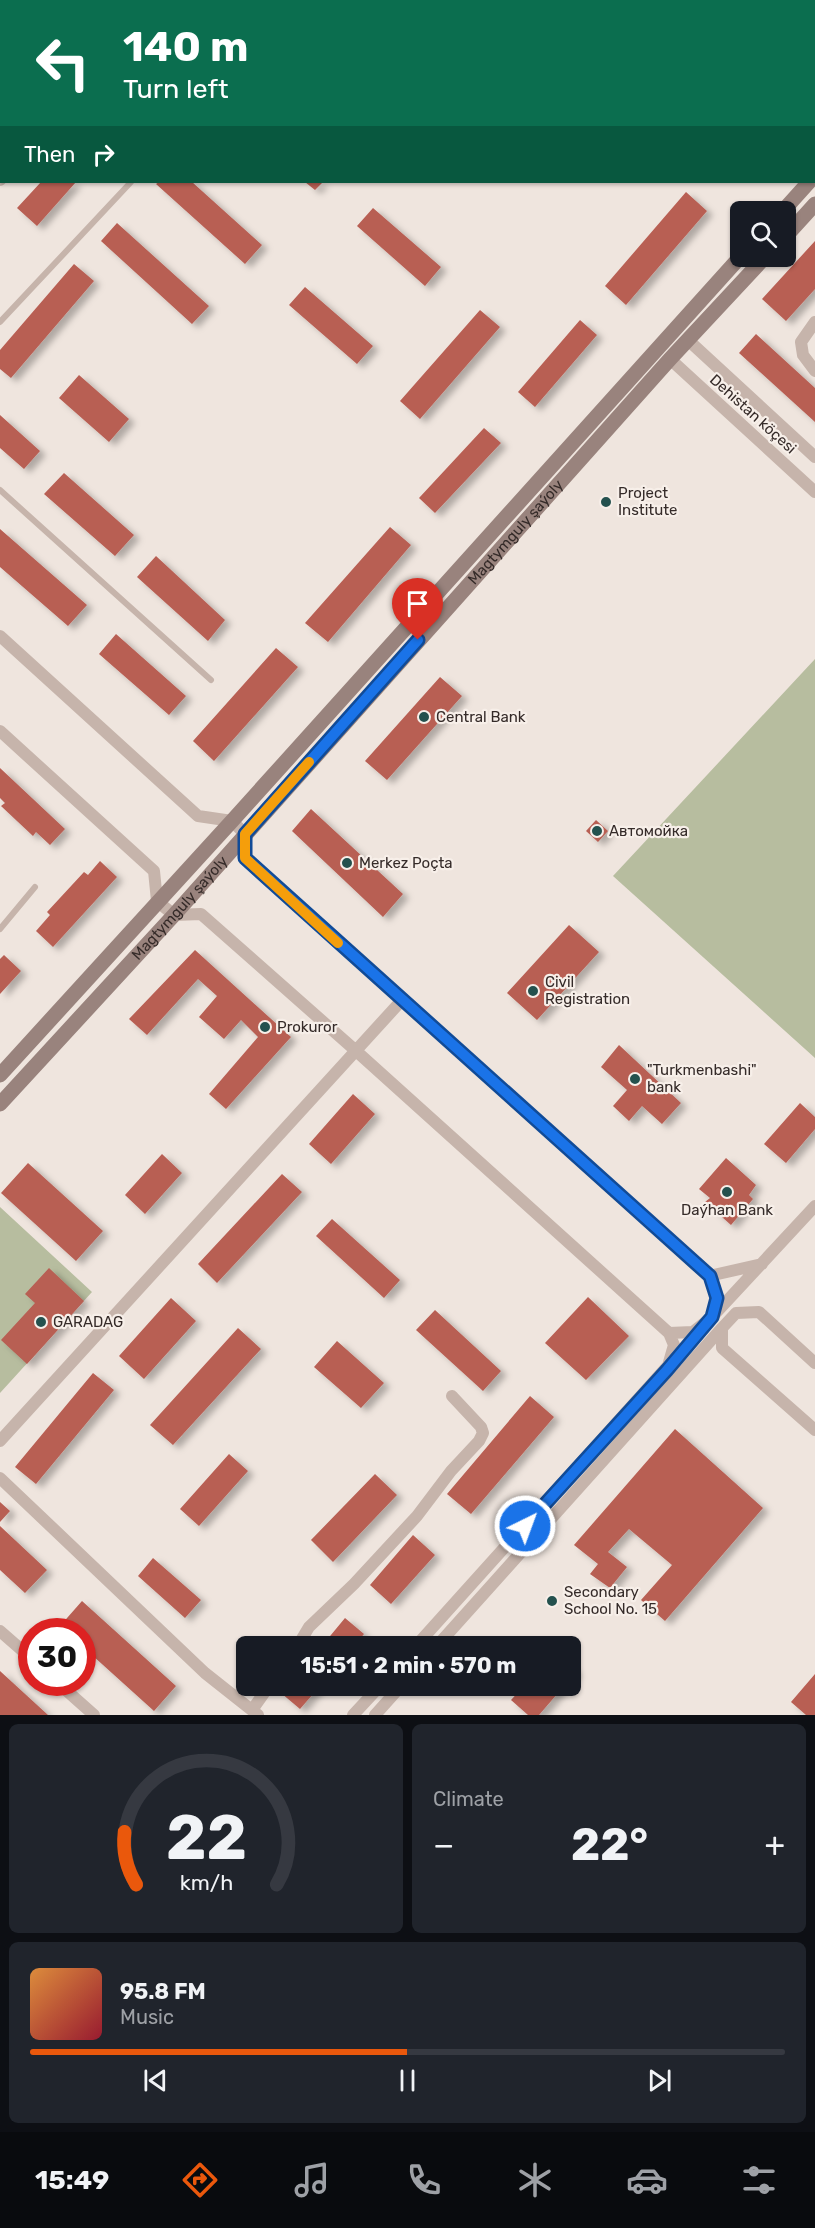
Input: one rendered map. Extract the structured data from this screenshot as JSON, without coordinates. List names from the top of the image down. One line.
{"streets":{"street":["Dehistan köçesi","Magtymguly şaýoly"]},"crossings":[["Dehistan köçesi","Magtymguly şaýoly"]],"places":["Project Institute","Central Bank","Автомойка","Merkez Poçta","Civil Registration","Prokuror","\"Turkmenbashi\" bank","Daýhan Bank","GARADAG","Secondary School No. 15"],"page":{"turn":["140 m","Turn left"],"then":"Then","limit":"30","trip":"15:51 · 2 min · 570 m","tile":"Climate","heat":["−","22°","+"],"song":["95.8 FM","Music"],"tabs":"15:49","gauge":["22","km/h"]}}
